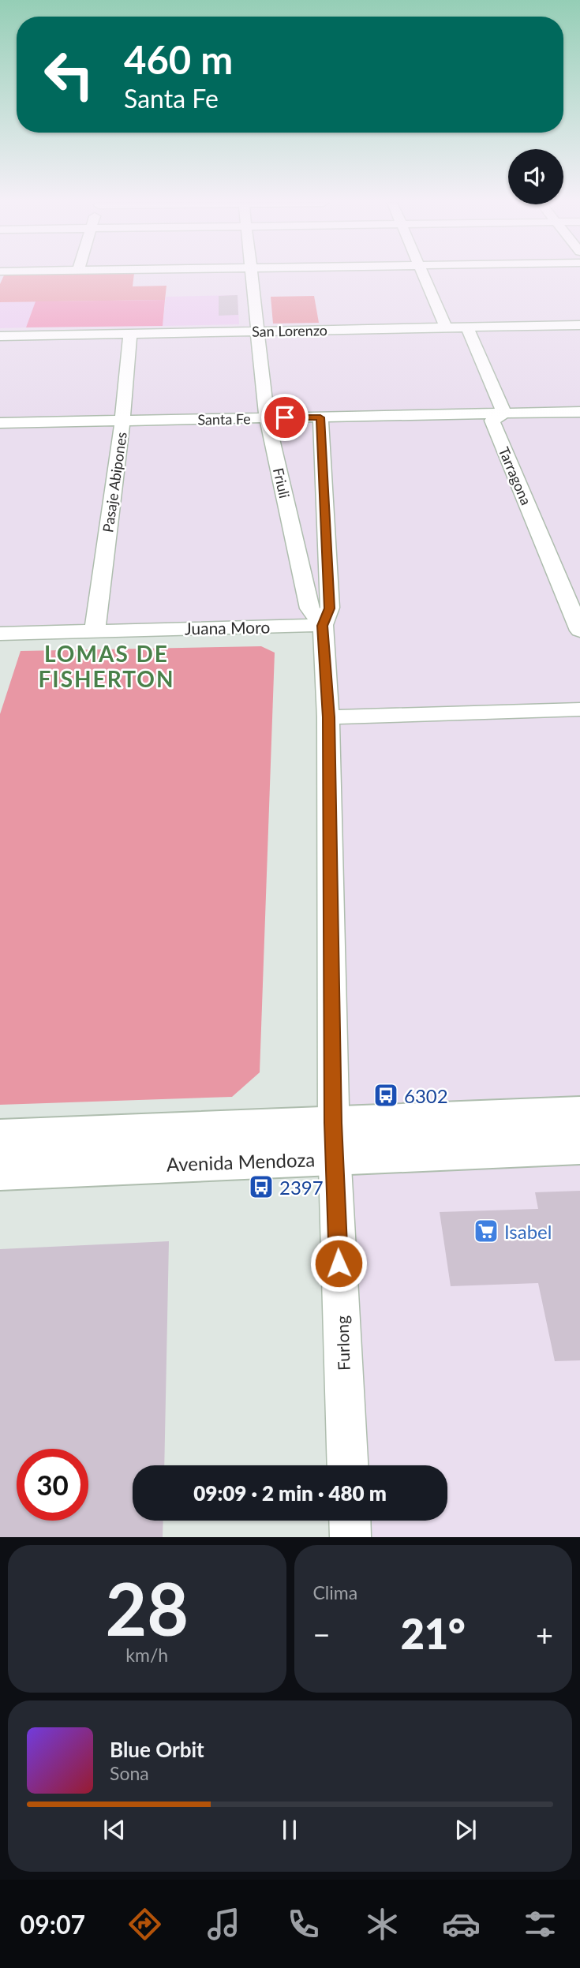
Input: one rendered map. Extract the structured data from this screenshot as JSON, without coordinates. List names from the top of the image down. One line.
{"streets":{"main road":["Avenida Mendoza"],"street":["San Lorenzo","Santa Fe","Tarragona","Pasaje Abipones","Friuli","Juana Moro","Furlong"]},"crossings":[["San Lorenzo","Pasaje Abipones"],["San Lorenzo","Friuli"],["Santa Fe","Tarragona"],["Santa Fe","Pasaje Abipones"],["Santa Fe","Friuli"],["Santa Fe","Furlong"],["Pasaje Abipones","Juana Moro"],["Friuli","Juana Moro"],["Friuli","Furlong"],["Juana Moro","Furlong"],["Avenida Mendoza","Furlong"]],"districts":["LOMAS DE FISHERTON"],"places":{"bus stop":["6302","2397"],"supermarket":["Isabel"]},"page":{"turn":["460 m","Santa Fe"],"limit":"30","trip":"09:09 · 2 min · 480 m","tile":[["28","km/h"],"Clima"],"heat":["−","21°","+"],"song":["Blue Orbit","Sona"],"tabs":"09:07"}}
